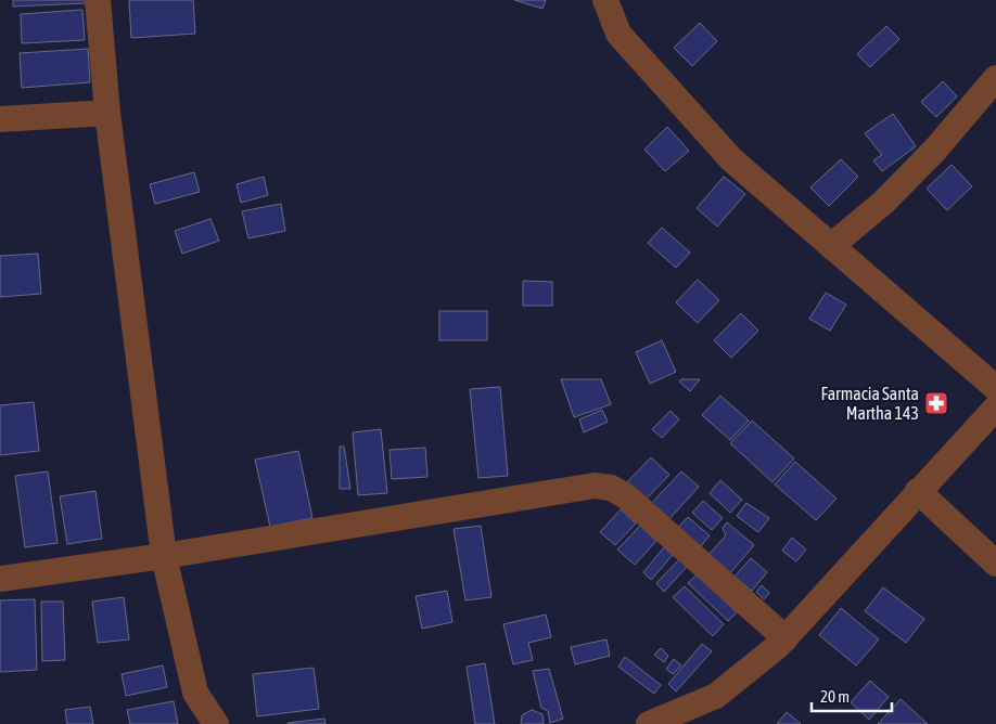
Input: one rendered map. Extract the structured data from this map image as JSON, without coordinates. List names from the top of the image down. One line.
{"places":{"pharmacy":["Farmacia Santa Martha 143"]},"scale_bar":"20 m"}
